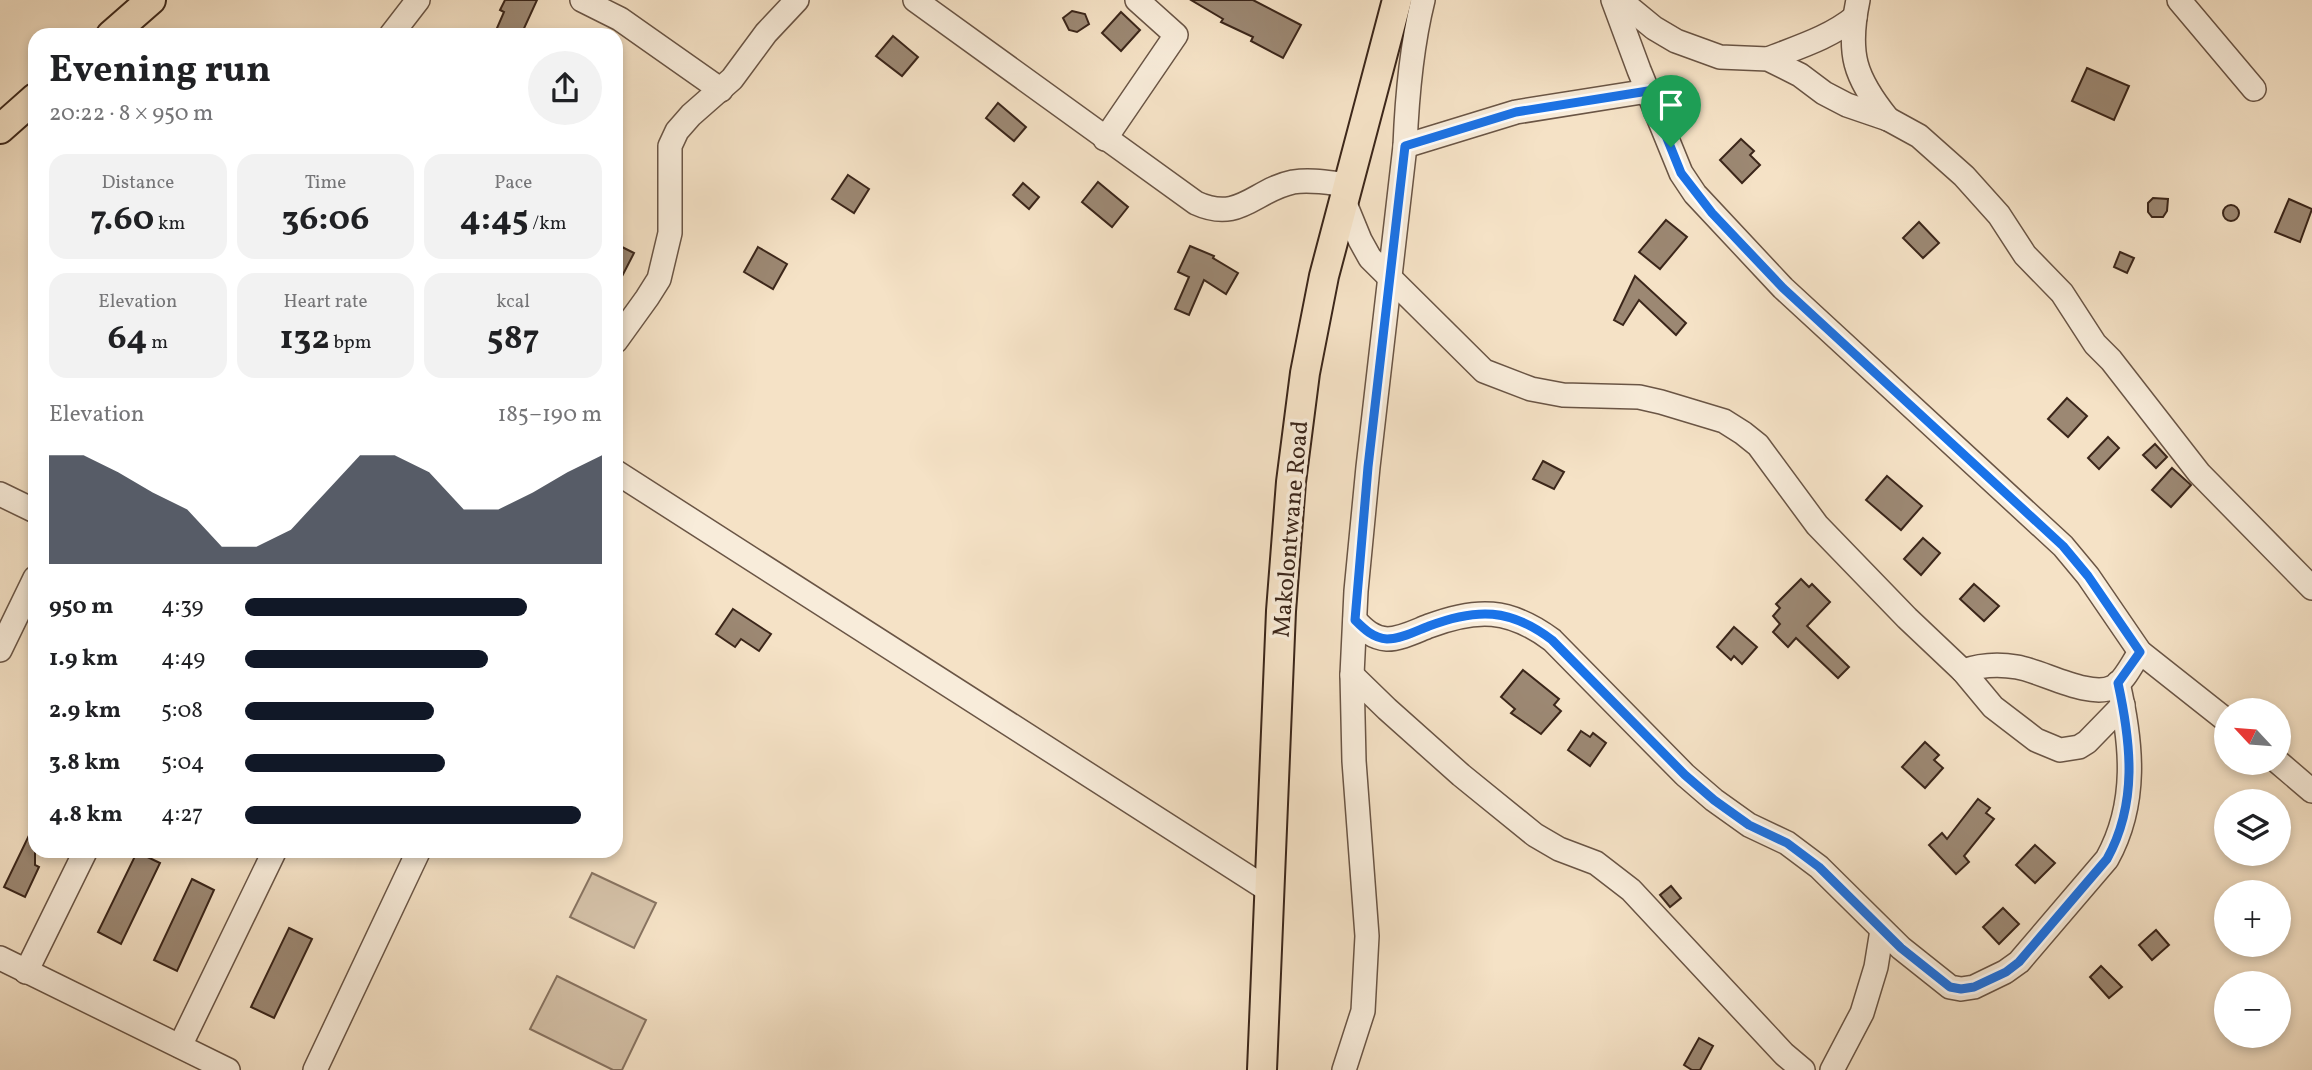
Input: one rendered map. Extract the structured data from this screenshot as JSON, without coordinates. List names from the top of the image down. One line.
{"streets":{"main road":["Makolontwane Road"]},"north":"top left","page":{"heading":["Evening run","20:22 · 8 × 950 m"],"stats":[["Distance","7.60 km"],["Time","36:06"],["Pace","4:45 /km"],["Elevation","64 m"],["Heart rate","132 bpm"],["kcal","587"]],"chart":["Elevation","185–190 m"],"list":[{"name":"950 m","note":"4:39"},{"name":"1.9 km","note":"4:49"},{"name":"2.9 km","note":"5:08"},{"name":"3.8 km","note":"5:04"},{"name":"4.8 km","note":"4:27"}],"map_buttons":["+","−"]}}
